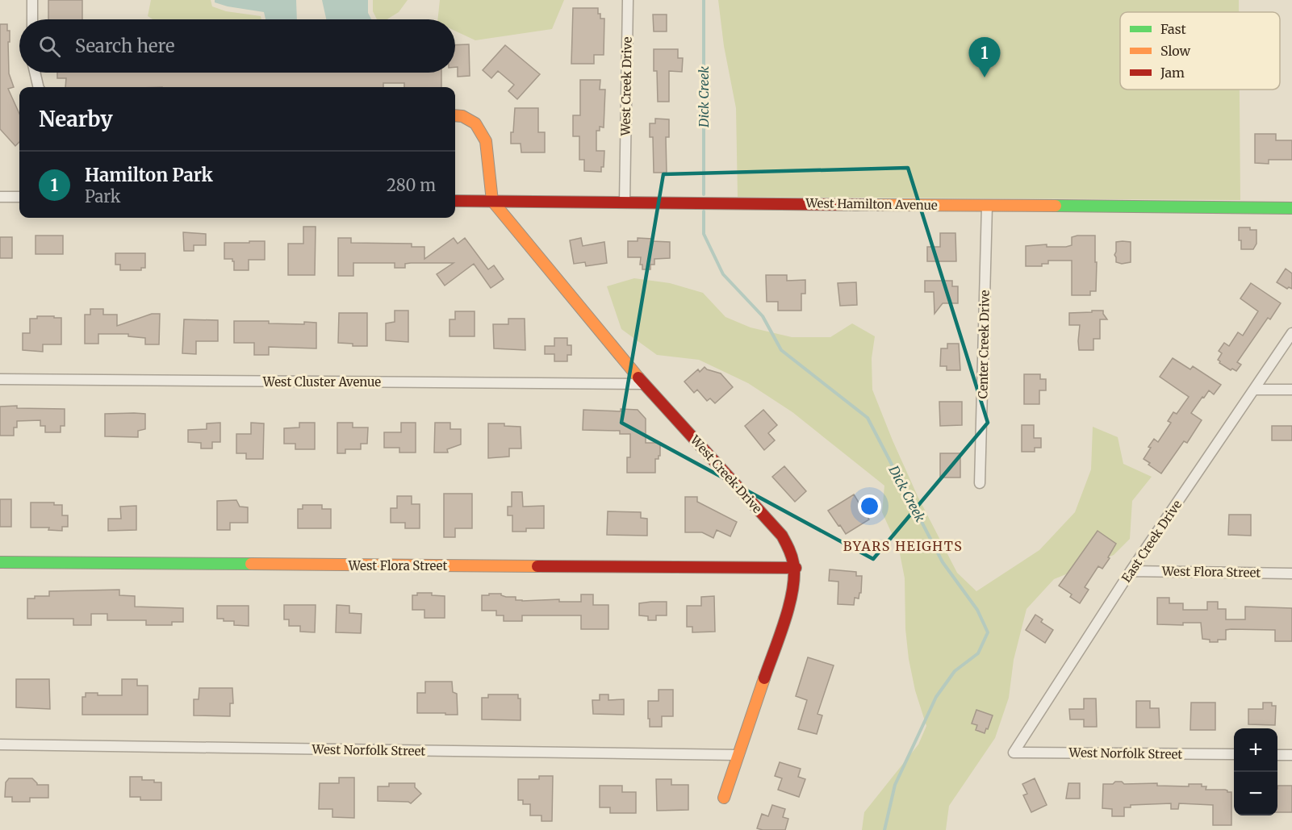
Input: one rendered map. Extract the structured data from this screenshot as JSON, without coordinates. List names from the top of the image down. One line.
{"streets":{"street":["West Creek Drive","West Hamilton Avenue","Center Creek Drive","West Cluster Avenue","East Creek Drive","West Flora Street","West Norfolk Street"]},"crossings":[["West Creek Drive","West Hamilton Avenue"],["West Creek Drive","West Cluster Avenue"],["West Creek Drive","West Flora Street"],["West Creek Drive","West Norfolk Street"],["West Hamilton Avenue","Center Creek Drive"],["East Creek Drive","West Flora Street"],["East Creek Drive","West Norfolk Street"]],"districts":["BYARS HEIGHTS"],"water":["Dick Creek"],"legend":["Fast","Slow","Jam"],"page":{"search":"Search here","pins":"1","heading":"Nearby","list":[{"mark":"1","name":"Hamilton Park","note":"Park","value":"280 m"}],"map_buttons":["+","−"]}}
